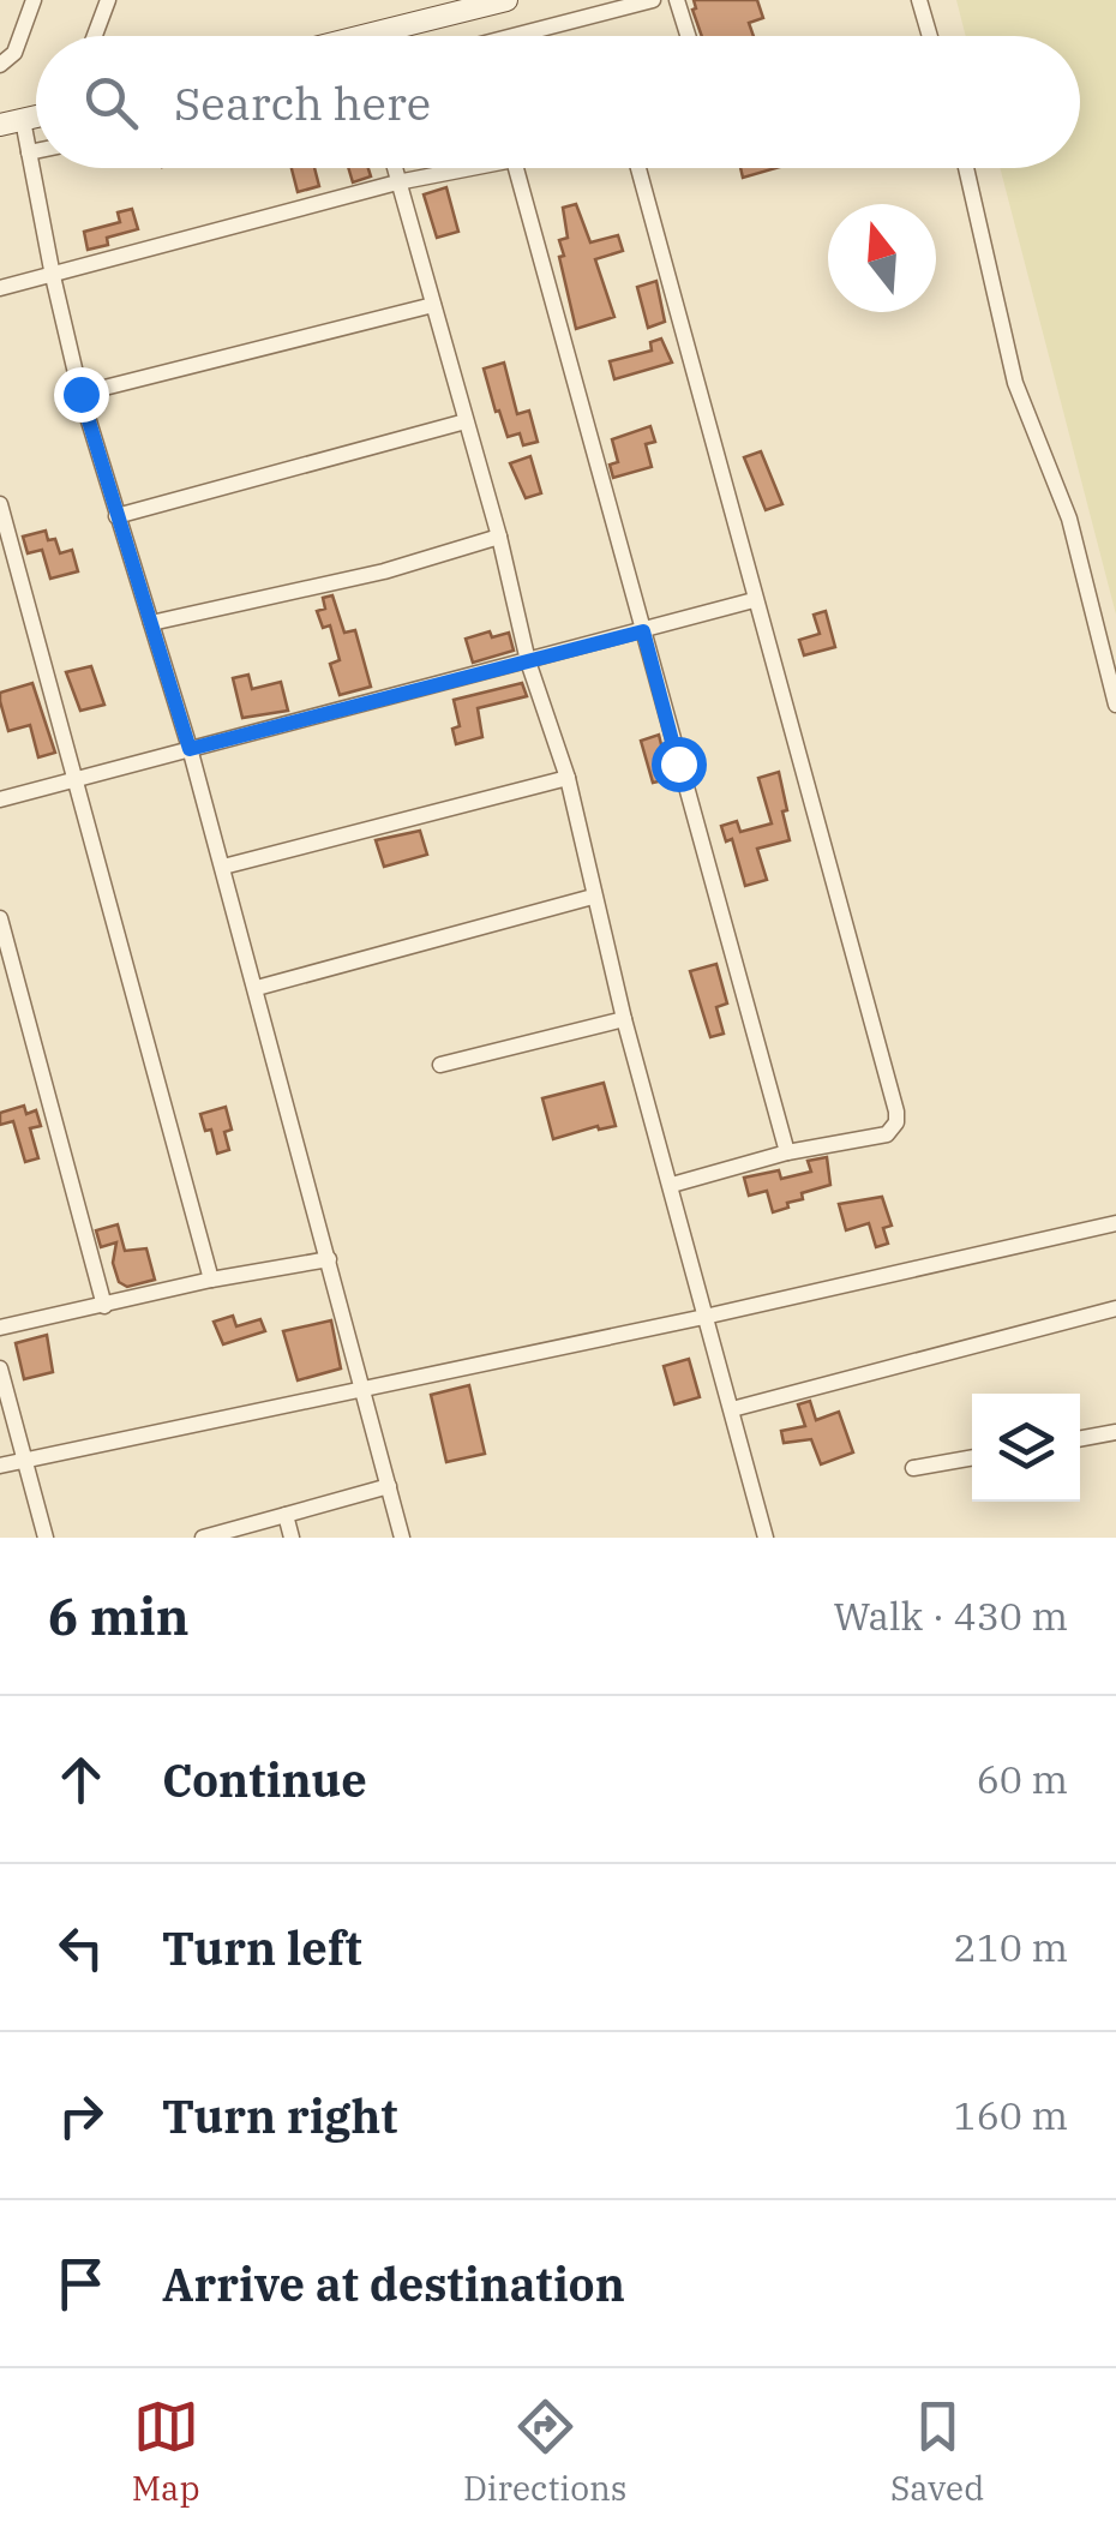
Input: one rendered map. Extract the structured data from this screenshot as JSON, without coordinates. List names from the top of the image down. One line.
{"north":"top","page":{"search":"Search here","heading":["6 min","Walk · 430 m"],"list":[["Continue","60 m"],["Turn left","210 m"],["Turn right","160 m"],"Arrive at destination"],"nav":["Map","Directions","Saved"]}}
